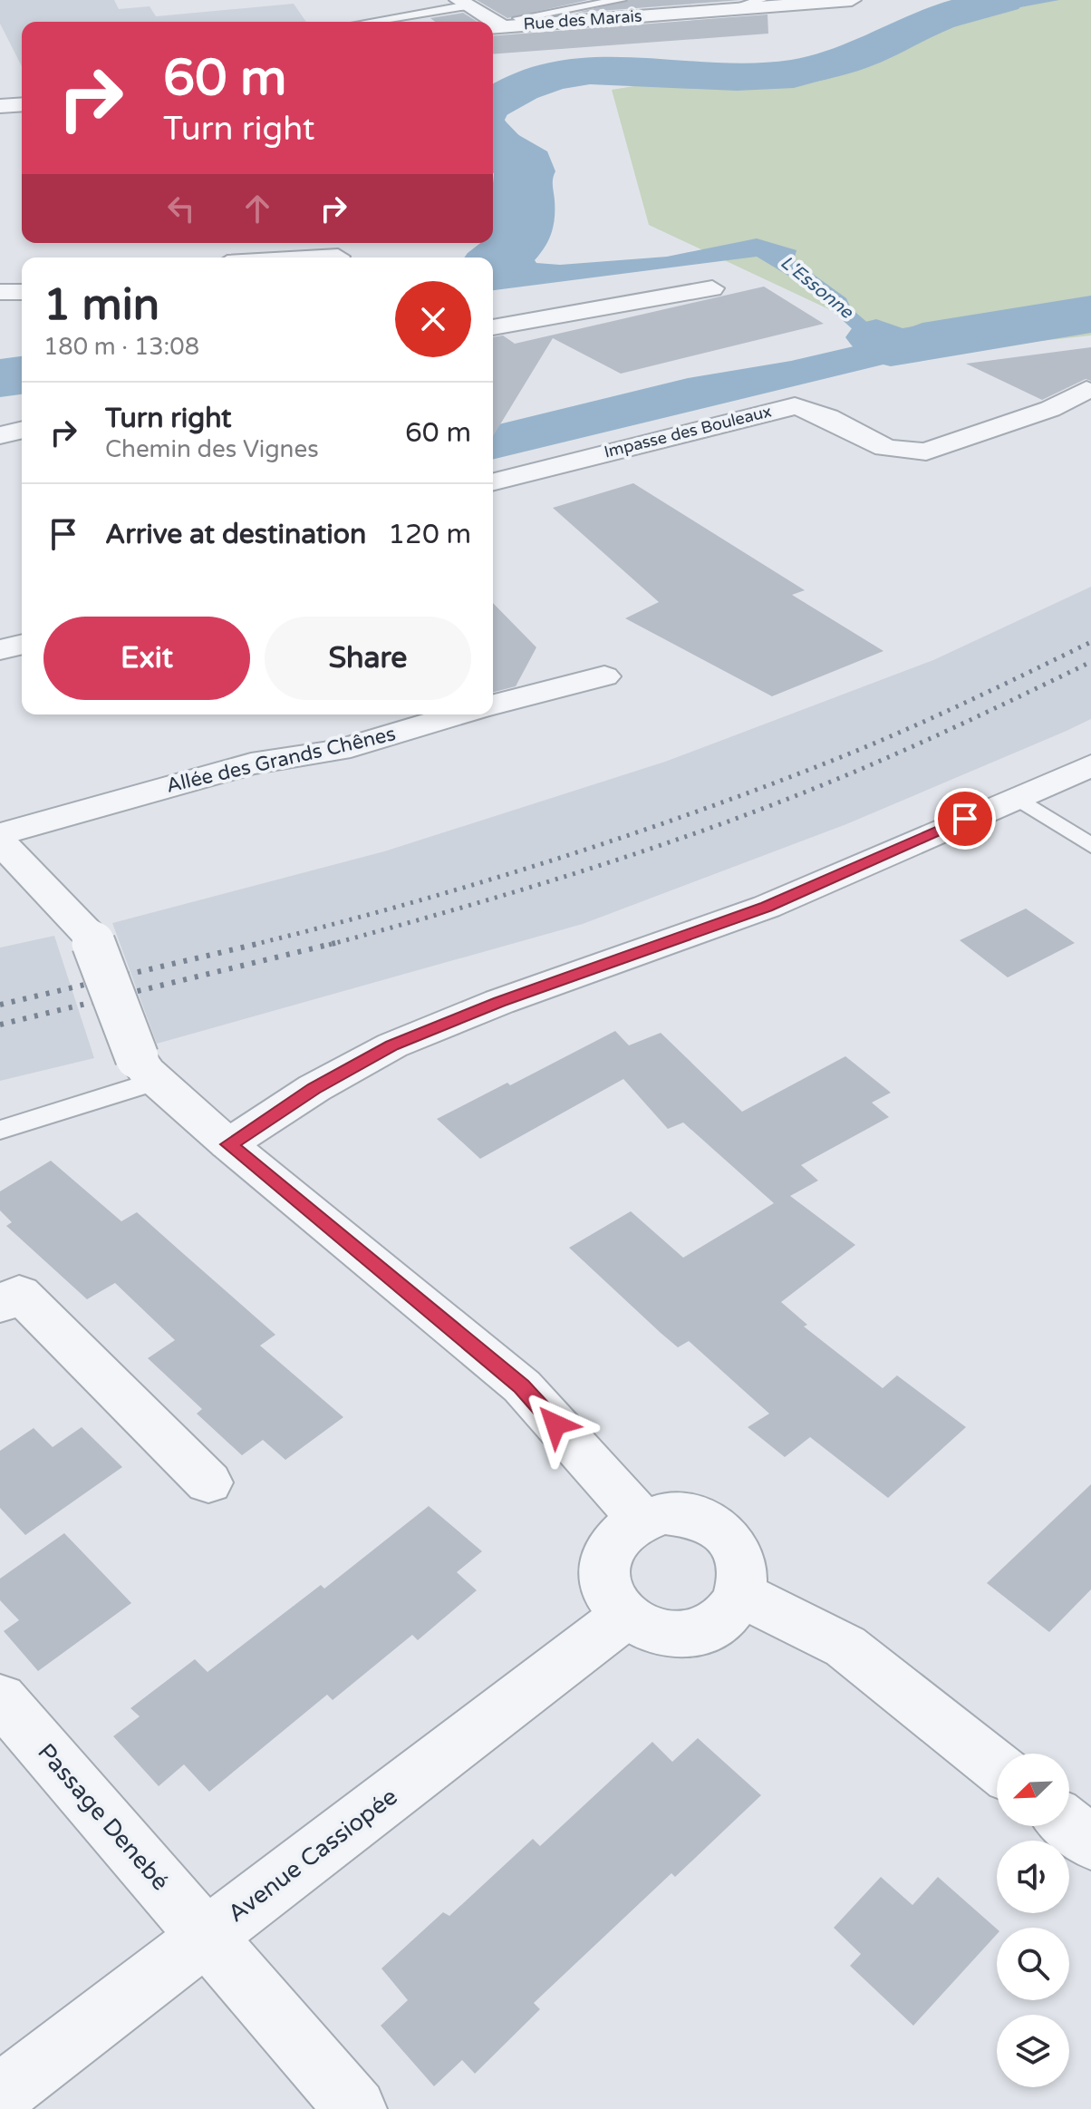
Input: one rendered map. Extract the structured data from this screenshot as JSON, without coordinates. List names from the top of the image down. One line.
{"streets":{"street":["Rue des Marais","Impasse des Bouleaux","Allée des Grands Chênes","Passage Denebé","Avenue Cassiopée"]},"crossings":[["Passage Denebé","Avenue Cassiopée"]],"water":["L'Essonne"],"north":"bottom left","page":{"turn":["60 m","Turn right"],"heading":["1 min","180 m · 13:08"],"list":[{"name":"Turn right","note":"Chemin des Vignes","value":"60 m"},{"name":"Arrive at destination","value":"120 m"}],"buttons":["Exit","Share"]}}
